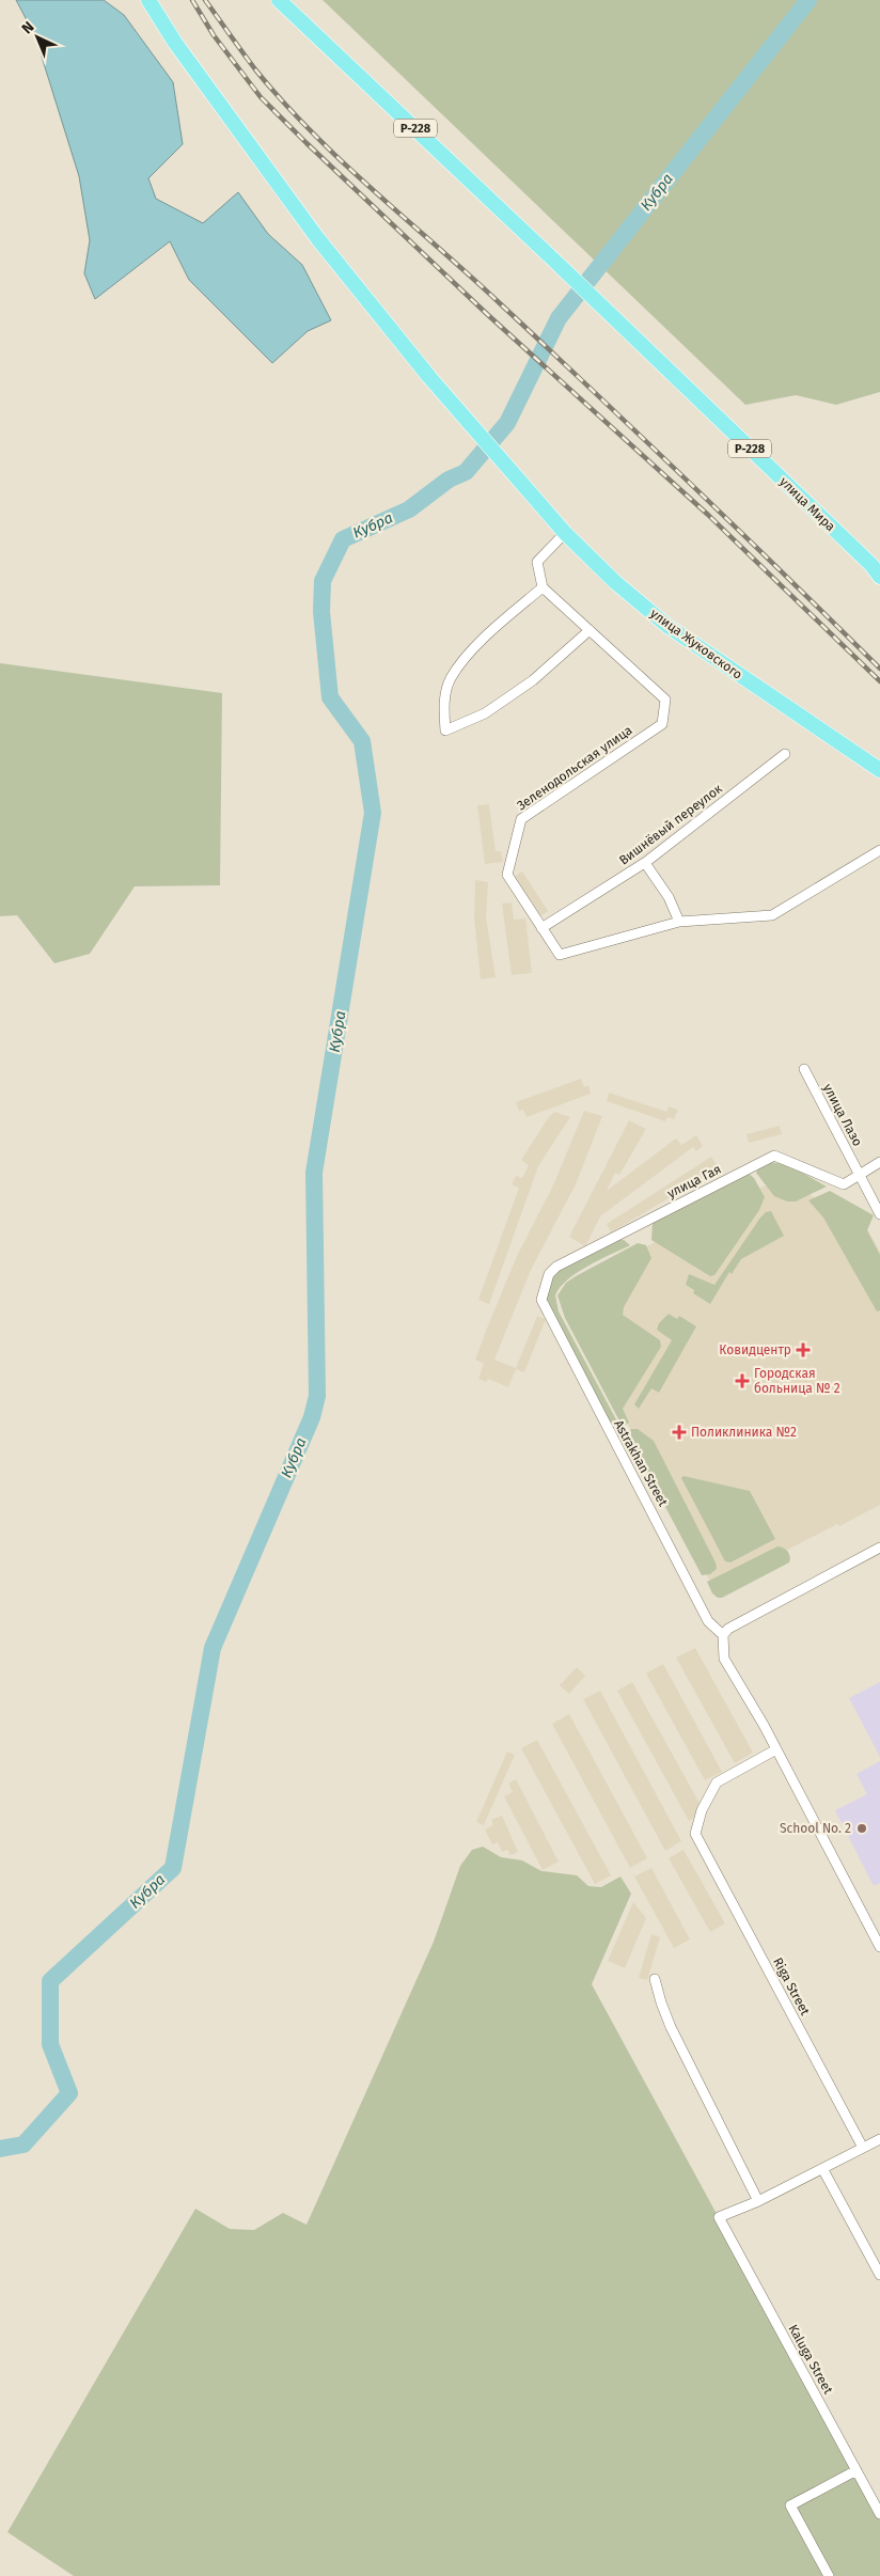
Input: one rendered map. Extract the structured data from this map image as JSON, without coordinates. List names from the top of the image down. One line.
{"streets":{"main road":["Р-228","улица Мира","улица Жуковского"],"street":["Зеленодольская улица","Вишнёвый переулок","улица Лазо","улица Гая","Astrakhan Street","Riga Street","Kaluga Street"]},"crossings":[["Зеленодольская улица","Вишнёвый переулок"],["улица Лазо","улица Гая"],["улица Гая","Astrakhan Street"]],"water":["Кубра"],"places":{"health":["Ковидцентр","Городская больница № 2","Поликлиника №2"],"other":["School No. 2"]},"north":"top left"}
